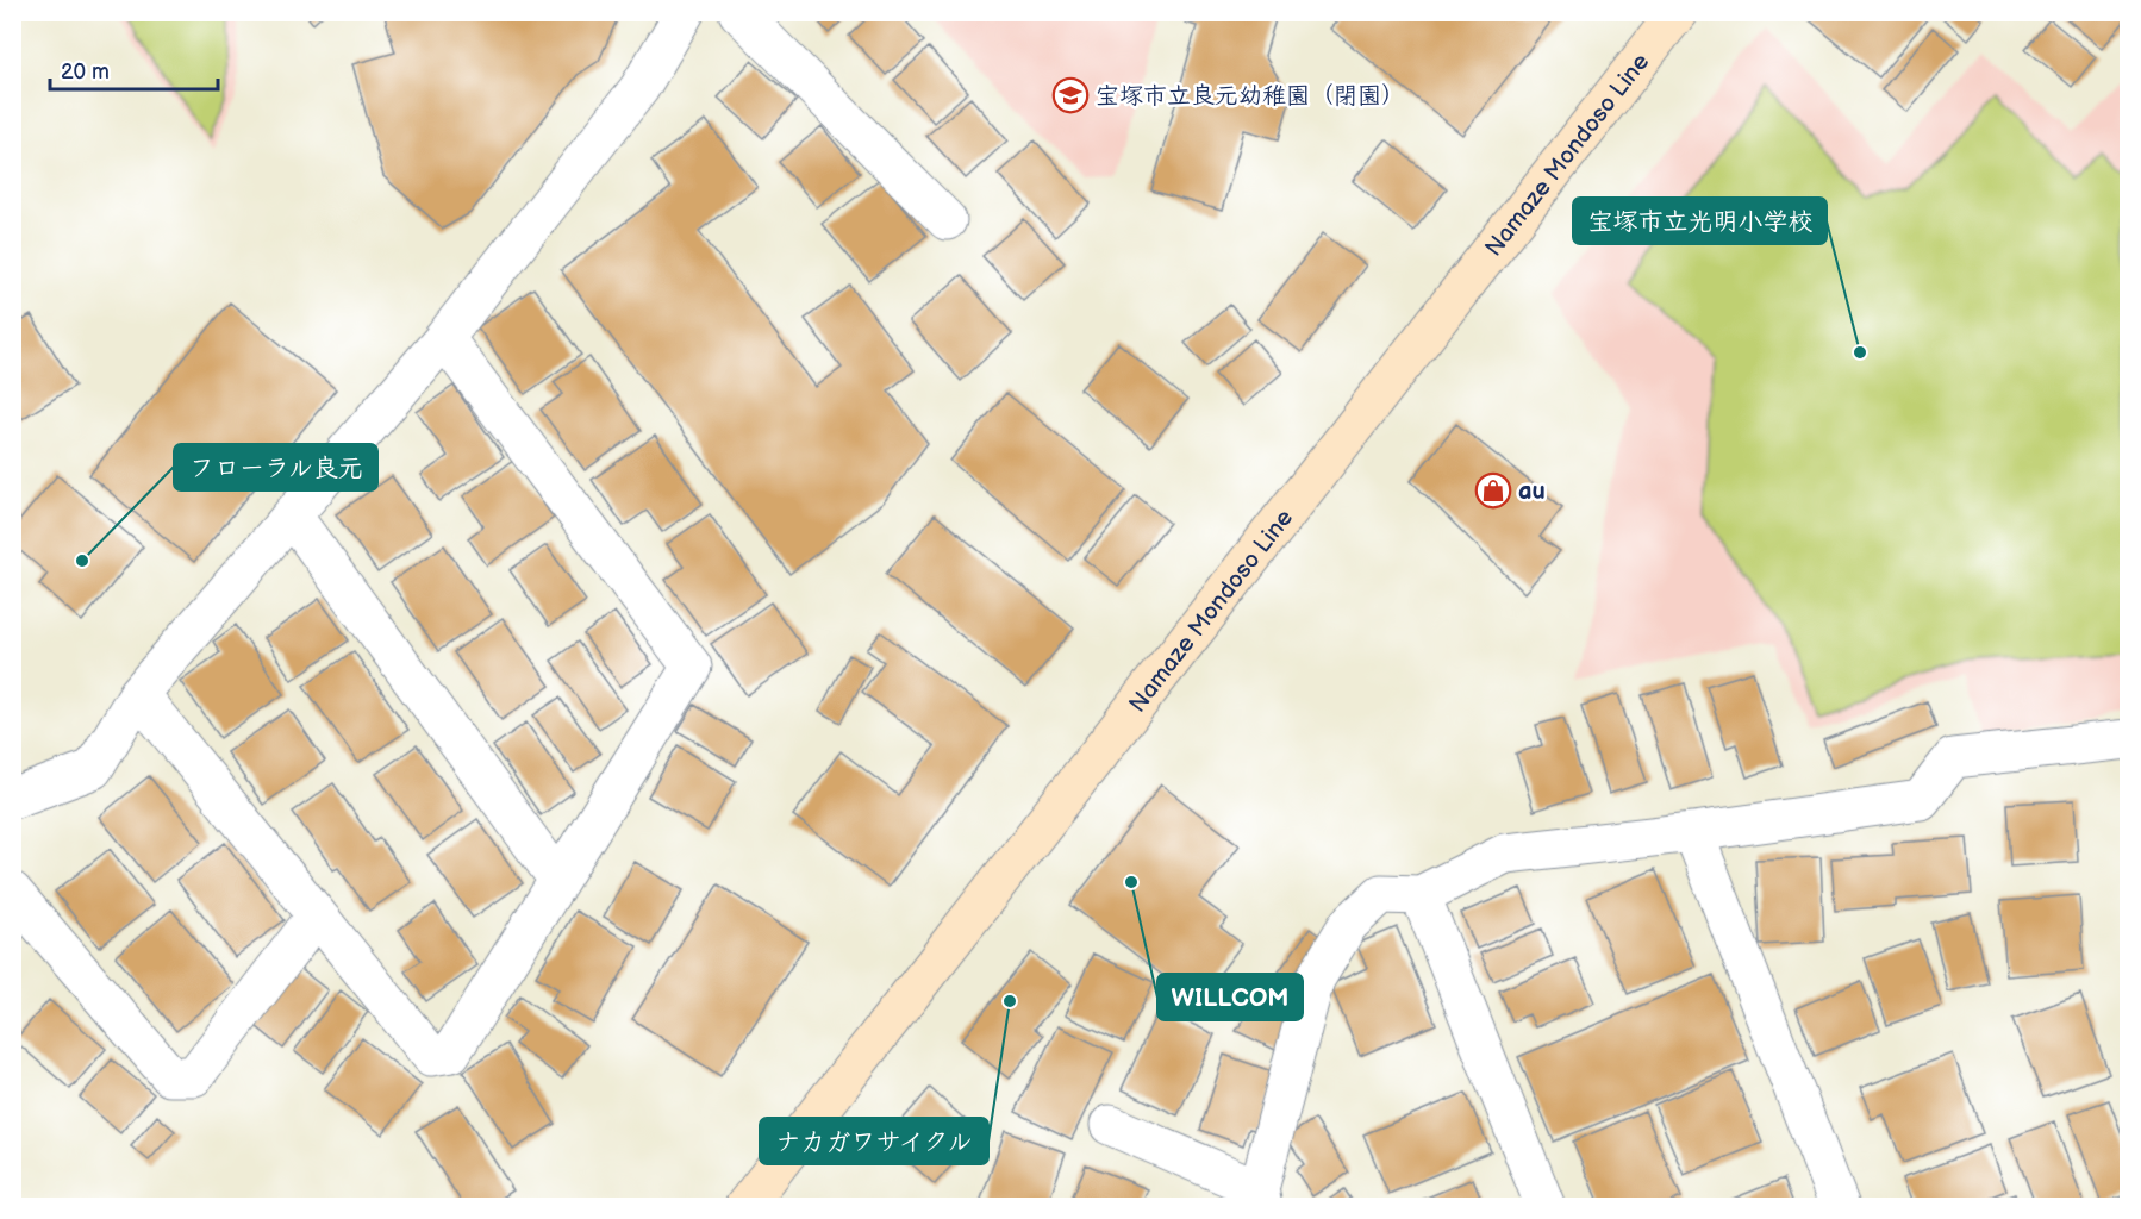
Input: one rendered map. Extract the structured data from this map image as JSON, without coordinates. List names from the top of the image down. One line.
{"streets":{"main road":["Namaze Mondoso Line"]},"places":{"school or university":["宝塚市立良元幼稚園（閉園）"],"other":["宝塚市立光明小学校","フローラル良元","WILLCOM","ナカガワサイクル"],"shop":["au"]},"scale_bar":"20 m"}
